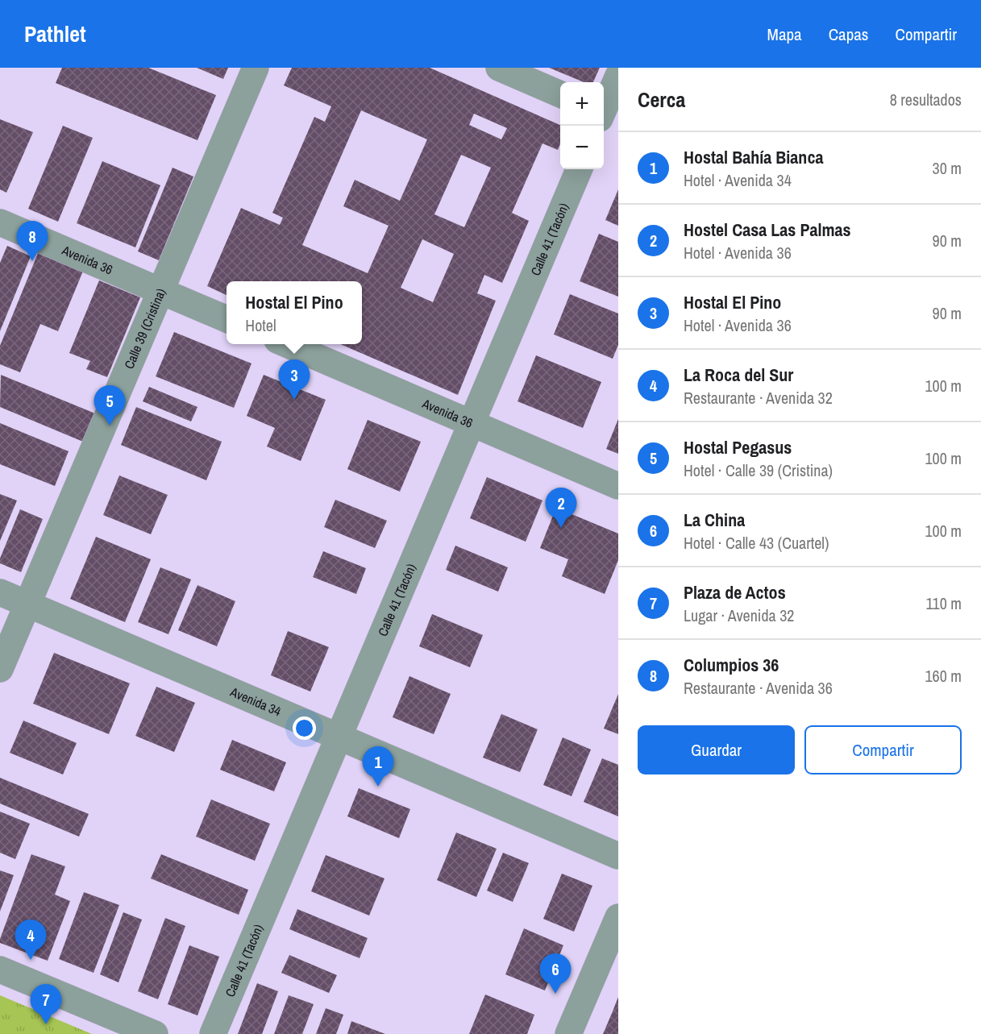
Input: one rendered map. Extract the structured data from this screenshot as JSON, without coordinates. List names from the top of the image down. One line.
{"streets":{"street":["Calle 41 (Tacón)","Avenida 36","Calle 39 (Cristina)","Avenida 34"]},"crossings":[["Calle 41 (Tacón)","Avenida 36"],["Calle 41 (Tacón)","Avenida 34"],["Avenida 36","Calle 39 (Cristina)"],["Calle 39 (Cristina)","Avenida 34"]],"page":{"header":"Pathlet","nav":["Mapa","Capas","Compartir"],"heading":["Cerca","8 resultados"],"map_buttons":["+","−"],"list":[{"mark":"1","name":"Hostal Bahía Bianca","note":"Hotel · Avenida 34","value":"30 m"},{"mark":"2","name":"Hostel Casa Las Palmas","note":"Hotel · Avenida 36","value":"90 m"},{"mark":"3","name":"Hostal El Pino","note":"Hotel · Avenida 36","value":"90 m"},{"mark":"4","name":"La Roca del Sur","note":"Restaurante · Avenida 32","value":"100 m"},{"mark":"5","name":"Hostal Pegasus","note":"Hotel · Calle 39 (Cristina)","value":"100 m"},{"mark":"6","name":"La China","note":"Hotel · Calle 43 (Cuartel)","value":"100 m"},{"mark":"7","name":"Plaza de Actos","note":"Lugar · Avenida 32","value":"110 m"},{"mark":"8","name":"Columpios 36","note":"Restaurante · Avenida 36","value":"160 m"}],"pins":["8","3","5","2","1","4","6","7"],"popup":["Hostal El Pino","Hotel"],"buttons":["Guardar","Compartir"]}}
